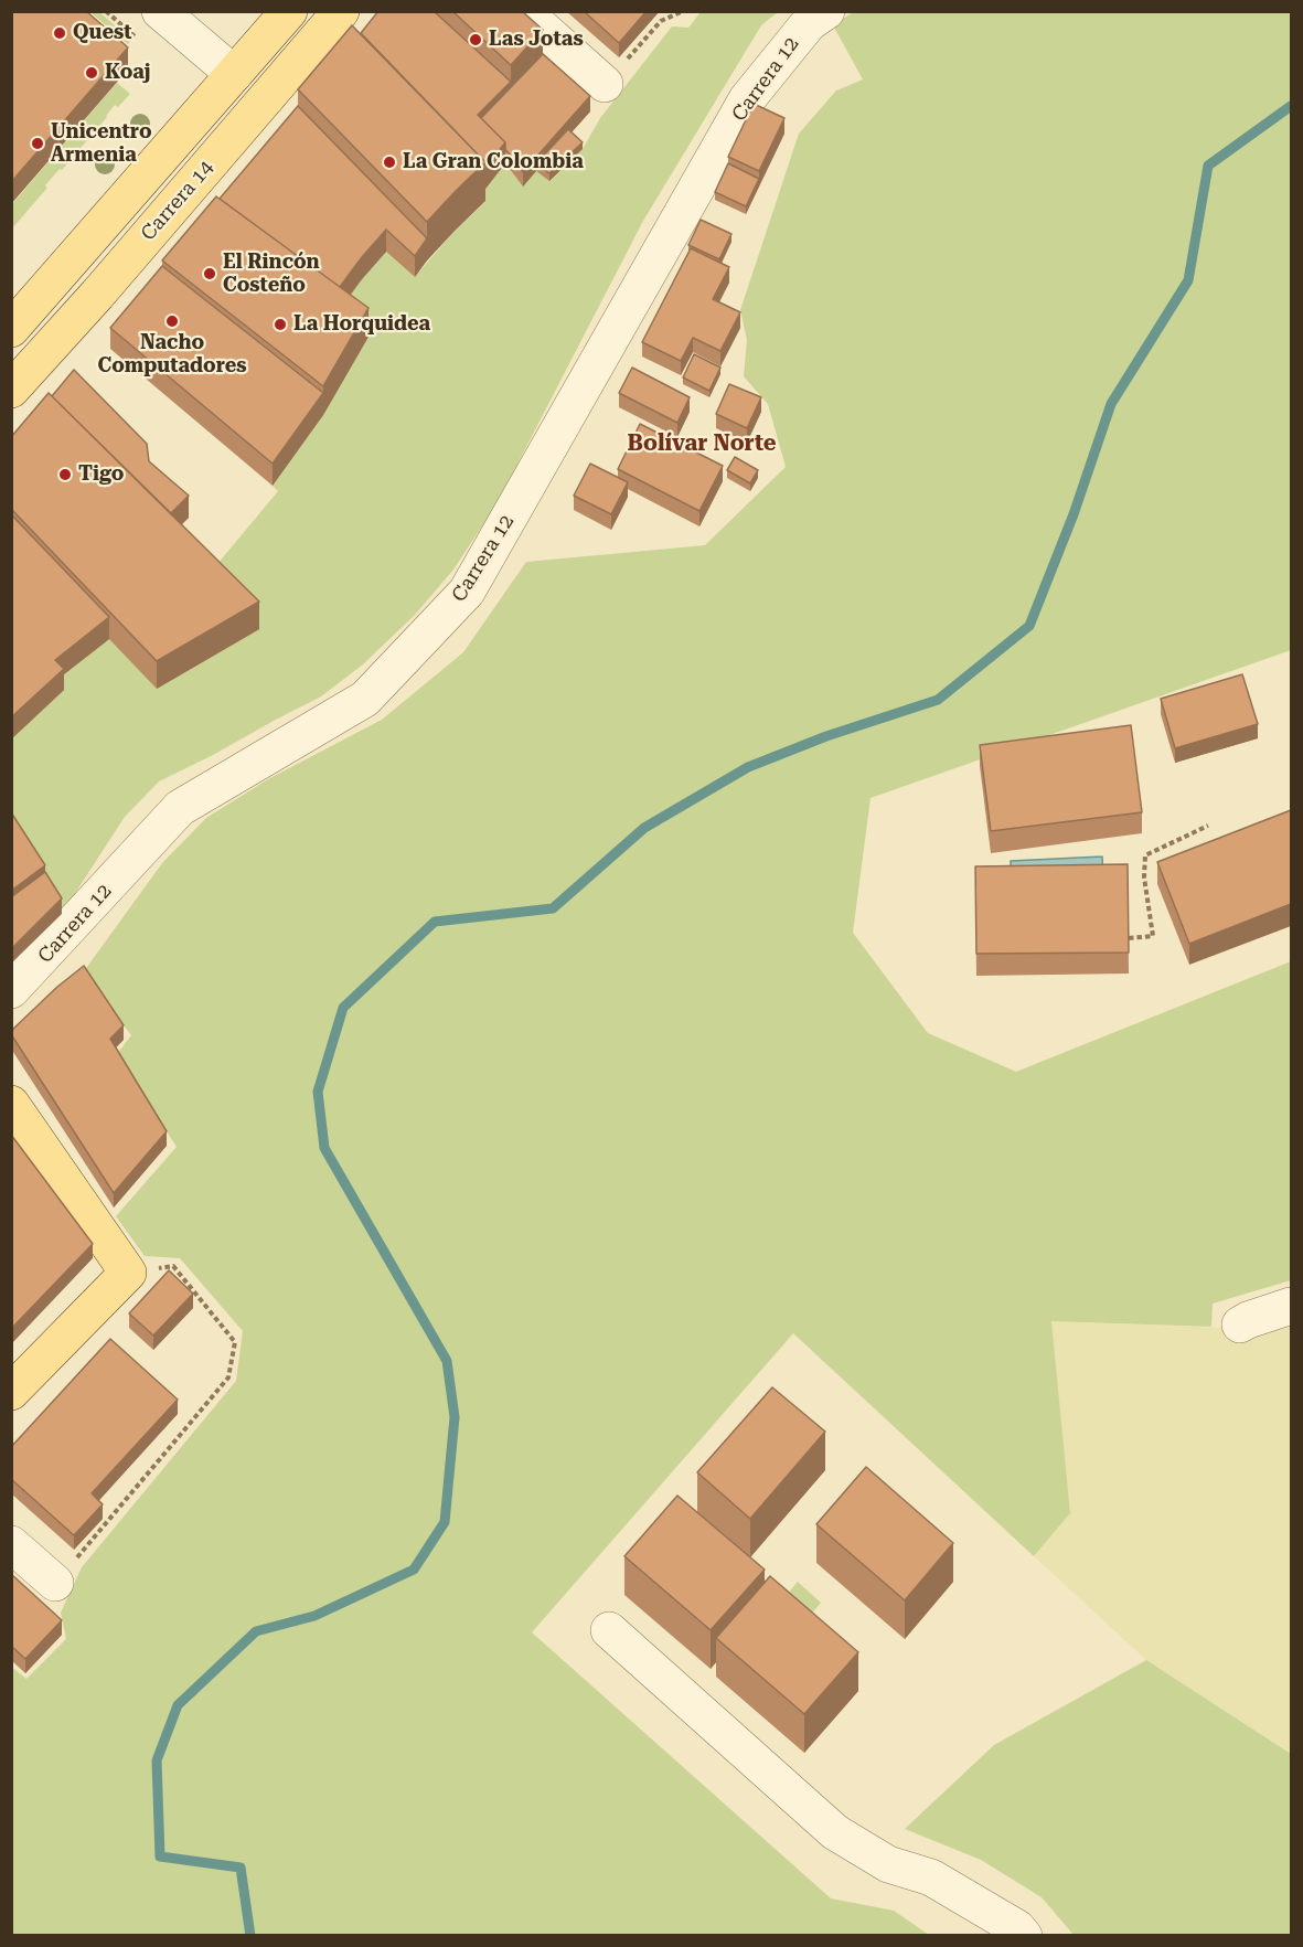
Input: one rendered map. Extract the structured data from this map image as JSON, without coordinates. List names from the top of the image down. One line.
{"streets":{"main road":["Carrera 14"],"street":["Carrera 12"]},"districts":["Bolívar Norte"],"places":["Quest","Las Jotas","Koaj","Unicentro Armenia","La Gran Colombia","El Rincón Costeño","Nacho Computadores","La Horquidea","Tigo"]}
